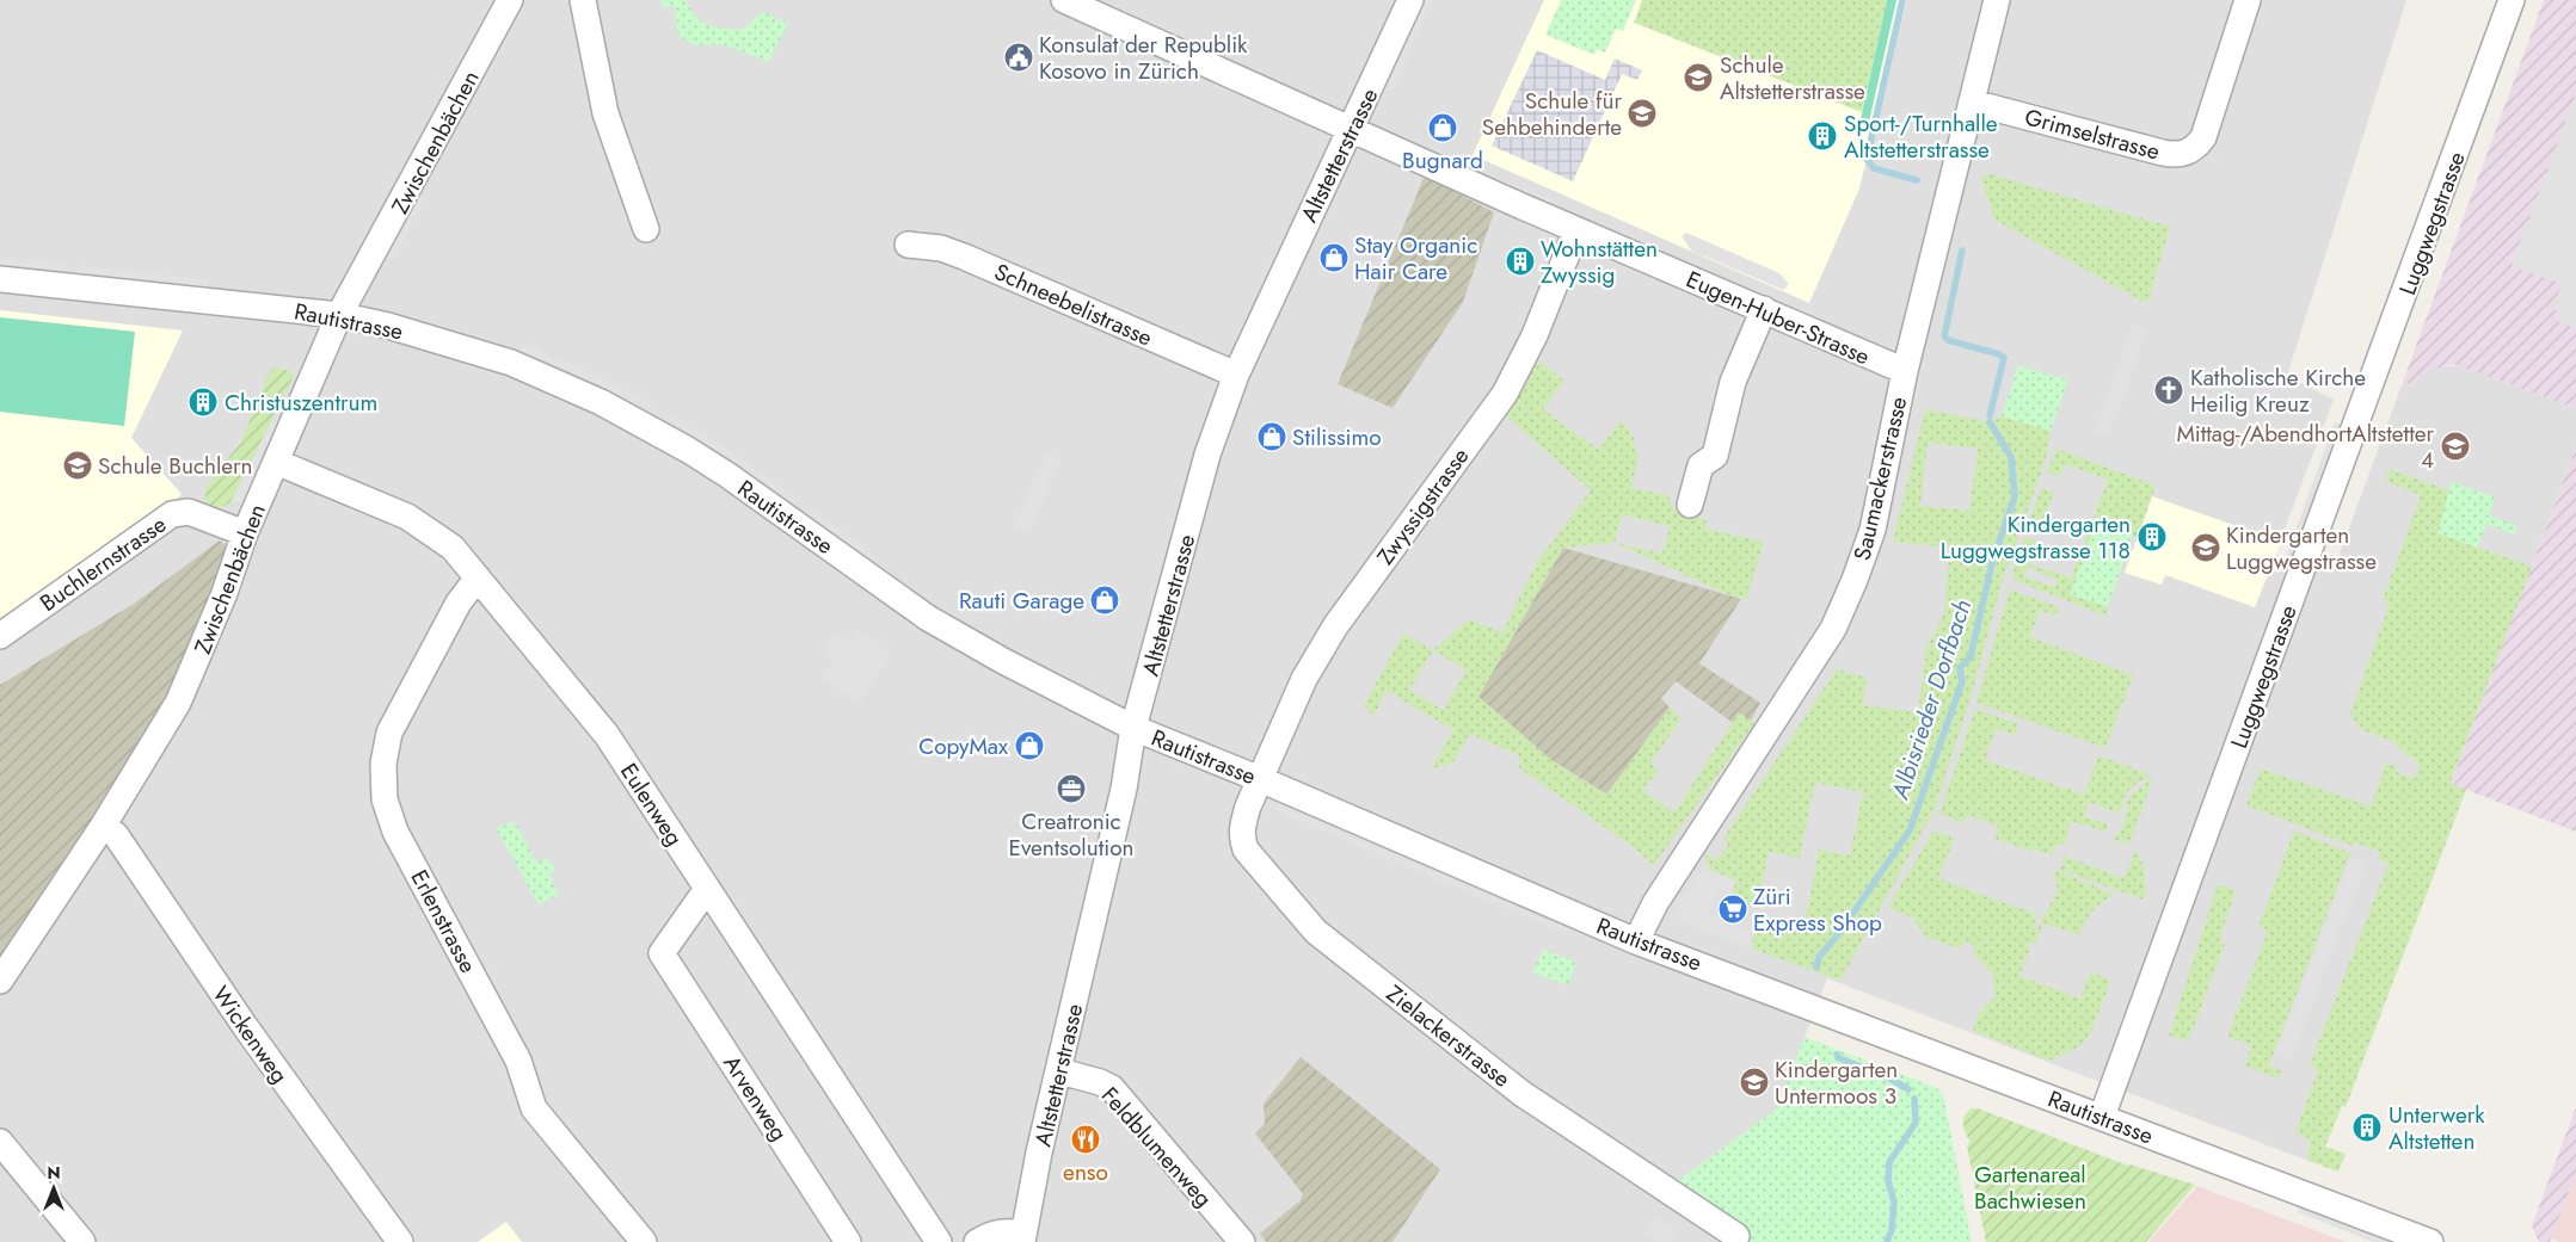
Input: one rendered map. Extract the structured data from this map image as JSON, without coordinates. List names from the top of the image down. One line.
{"streets":{"street":["Grimselstrasse","Zwischenbächen","Altstetterstrasse","Luggwegstrasse","Schneebelistrasse","Eugen-Huber-Strasse","Rautistrasse","Saumackerstrasse","Zwyssigstrasse","Buchlernstrasse","Eulenweg","Erlenstrasse","Wickenweg","Zielackerstrasse","Arvenweg","Feldblumenweg"]},"crossings":[["Grimselstrasse","Saumackerstrasse"],["Zwischenbächen","Rautistrasse"],["Zwischenbächen","Buchlernstrasse"],["Zwischenbächen","Eulenweg"],["Zwischenbächen","Wickenweg"],["Altstetterstrasse","Schneebelistrasse"],["Altstetterstrasse","Eugen-Huber-Strasse"],["Altstetterstrasse","Rautistrasse"],["Altstetterstrasse","Feldblumenweg"],["Luggwegstrasse","Rautistrasse"],["Eugen-Huber-Strasse","Saumackerstrasse"],["Eugen-Huber-Strasse","Zwyssigstrasse"],["Rautistrasse","Saumackerstrasse"],["Rautistrasse","Zwyssigstrasse"],["Rautistrasse","Zielackerstrasse"],["Zwyssigstrasse","Zielackerstrasse"],["Eulenweg","Erlenstrasse"],["Eulenweg","Arvenweg"]],"water":["Albisrieder Dorfbach"],"parks":["Gartenareal Bachwiesen"],"places":{"public building":["Konsulat der Republik Kosovo in Zürich"],"school or university":["Schule Altstetterstrasse","Schule für Sehbehinderte","Mittag-/AbendhortAltstetter 4","Schule Buchlern","Kindergarten Luggwegstrasse","Kindergarten Untermoos 3"],"shop":["Bugnard","Stay Organic Hair Care","Stilissimo","Rauti Garage","CopyMax"],"building":["Sport-/Turnhalle Altstetterstrasse","Wohnstätten Zwyssig","Christuszentrum","Kindergarten Luggwegstrasse 118","Unterwerk Altstetten"],"church":["Katholische Kirche Heilig Kreuz"],"office":["Creatronic Eventsolution"],"supermarket":["Züri Express Shop"],"restaurant":["enso"]},"north":"top"}
